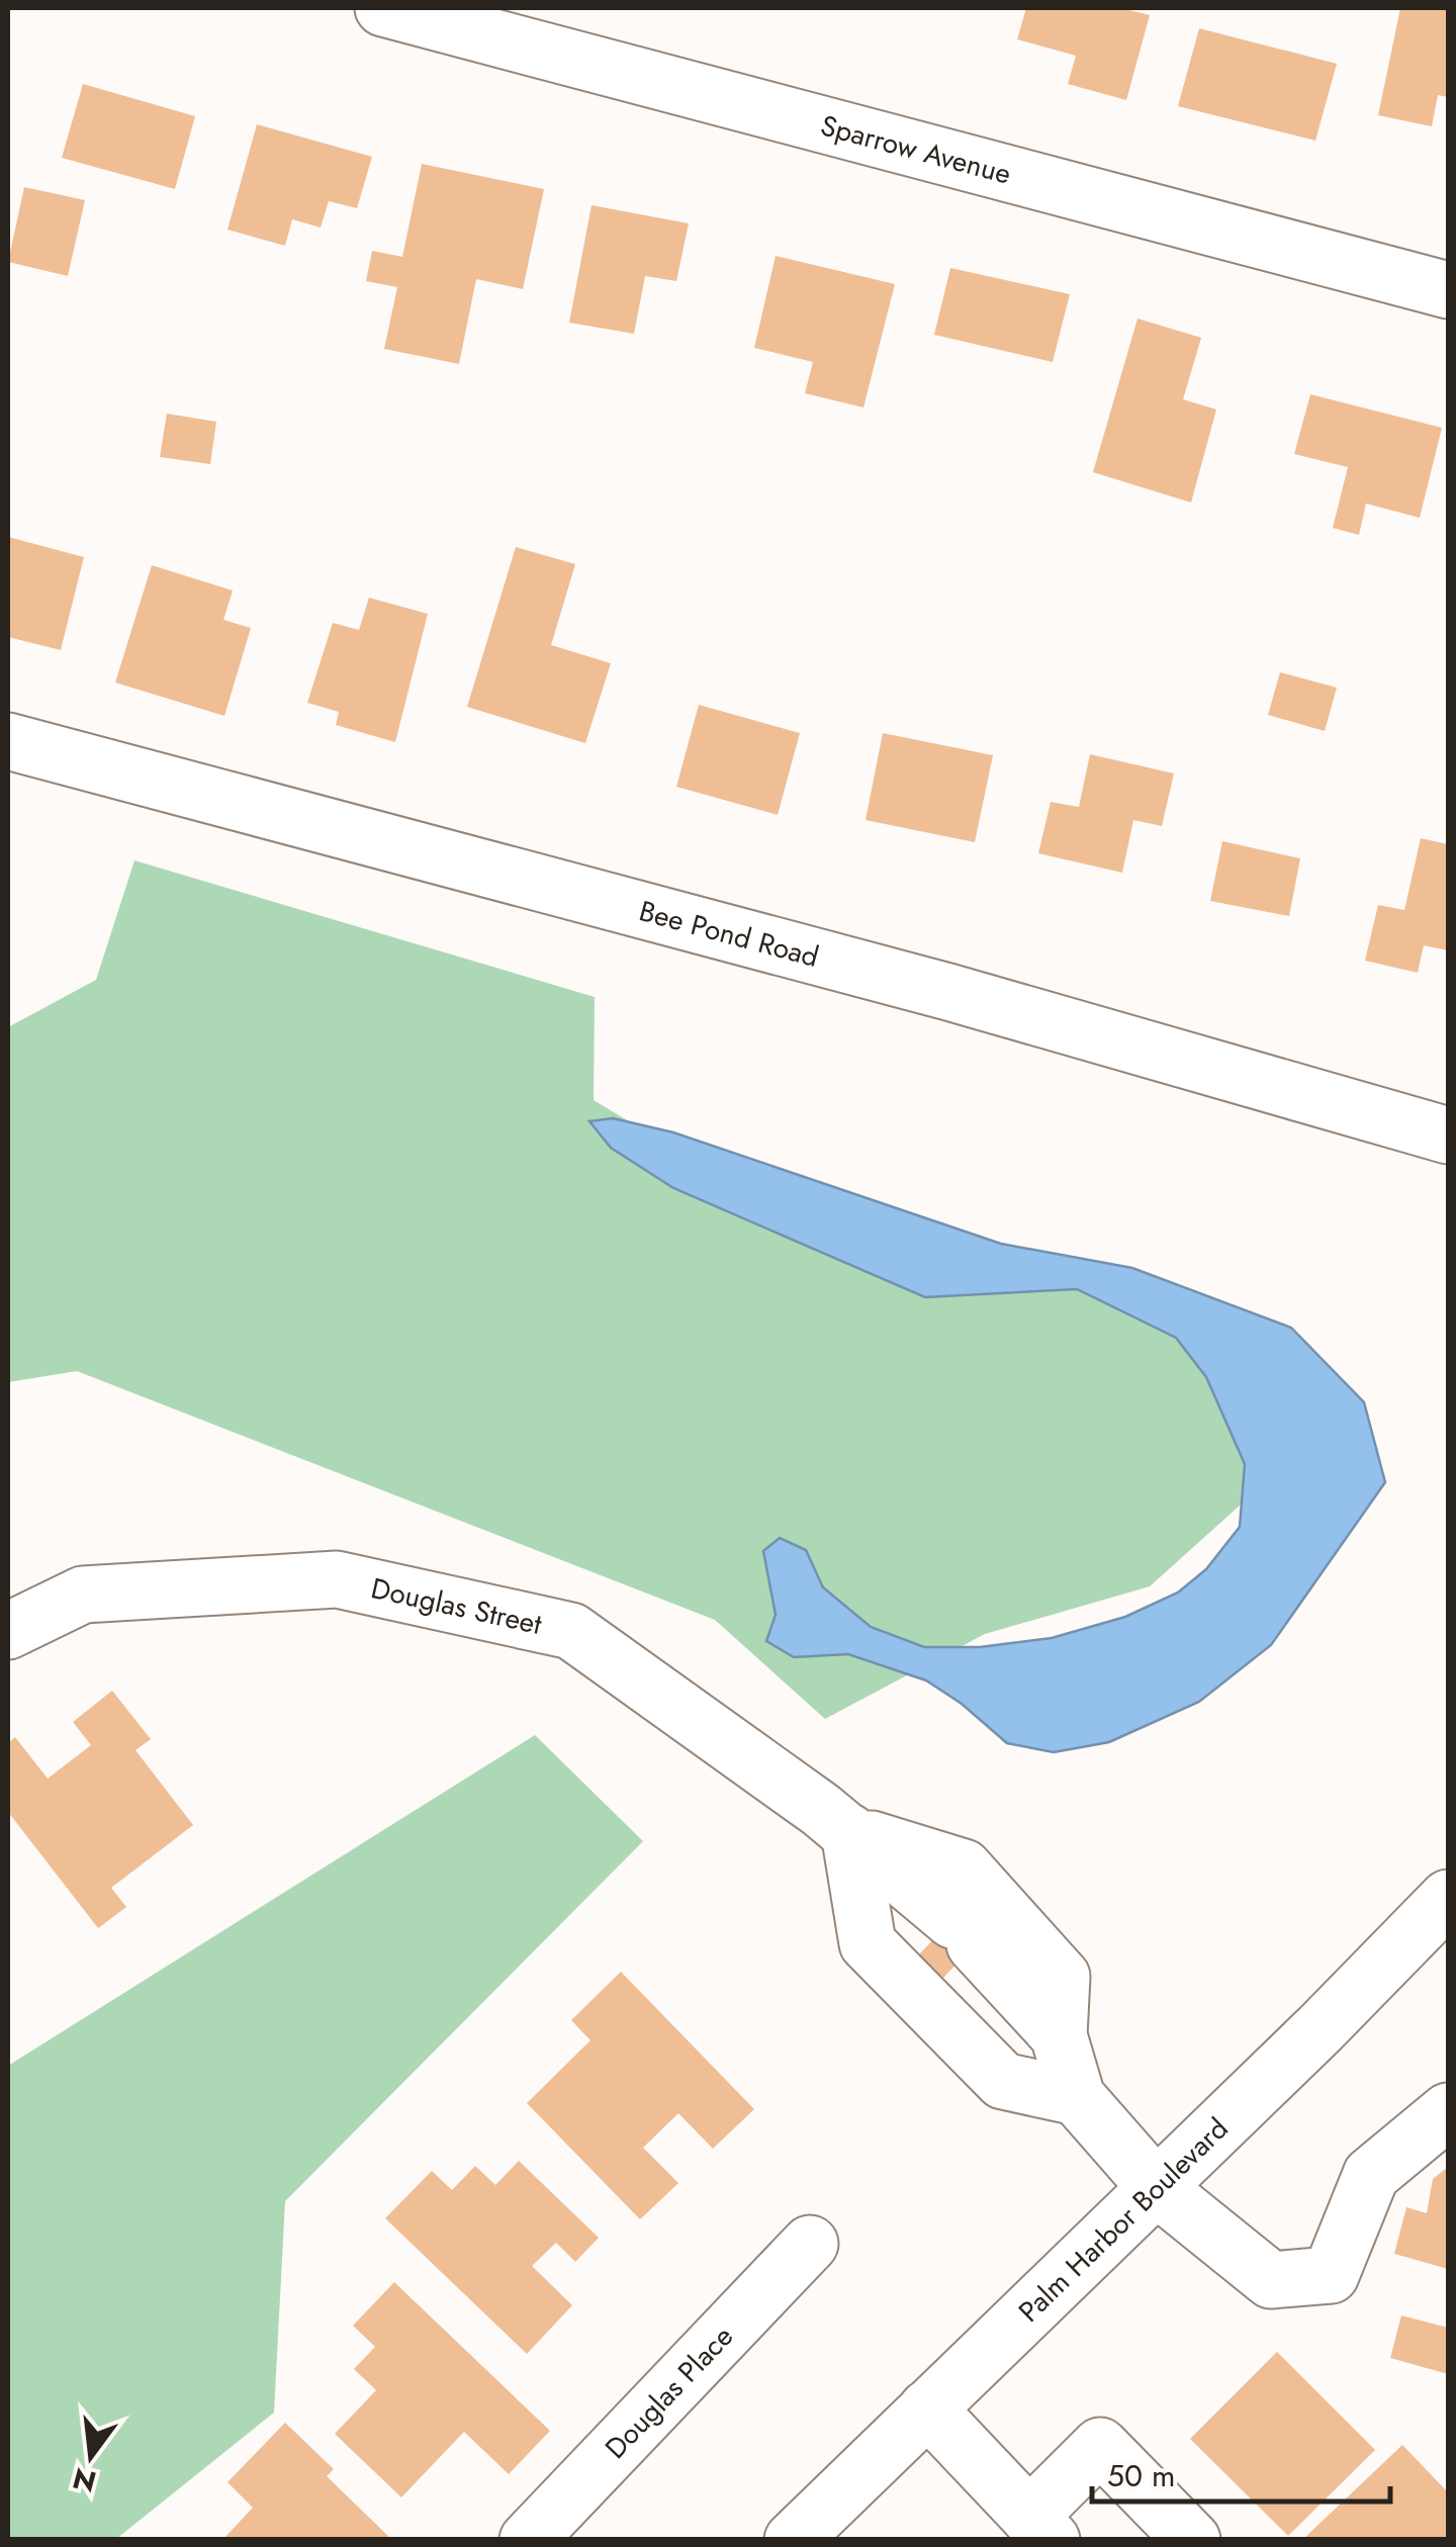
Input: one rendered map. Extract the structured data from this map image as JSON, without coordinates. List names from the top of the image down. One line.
{"streets":{"street":["Sparrow Avenue","Bee Pond Road","Douglas Street","Palm Harbor Boulevard","Douglas Place"]},"crossings":[["Douglas Street","Palm Harbor Boulevard"]],"scale_bar":"50 m","north":"bottom"}
